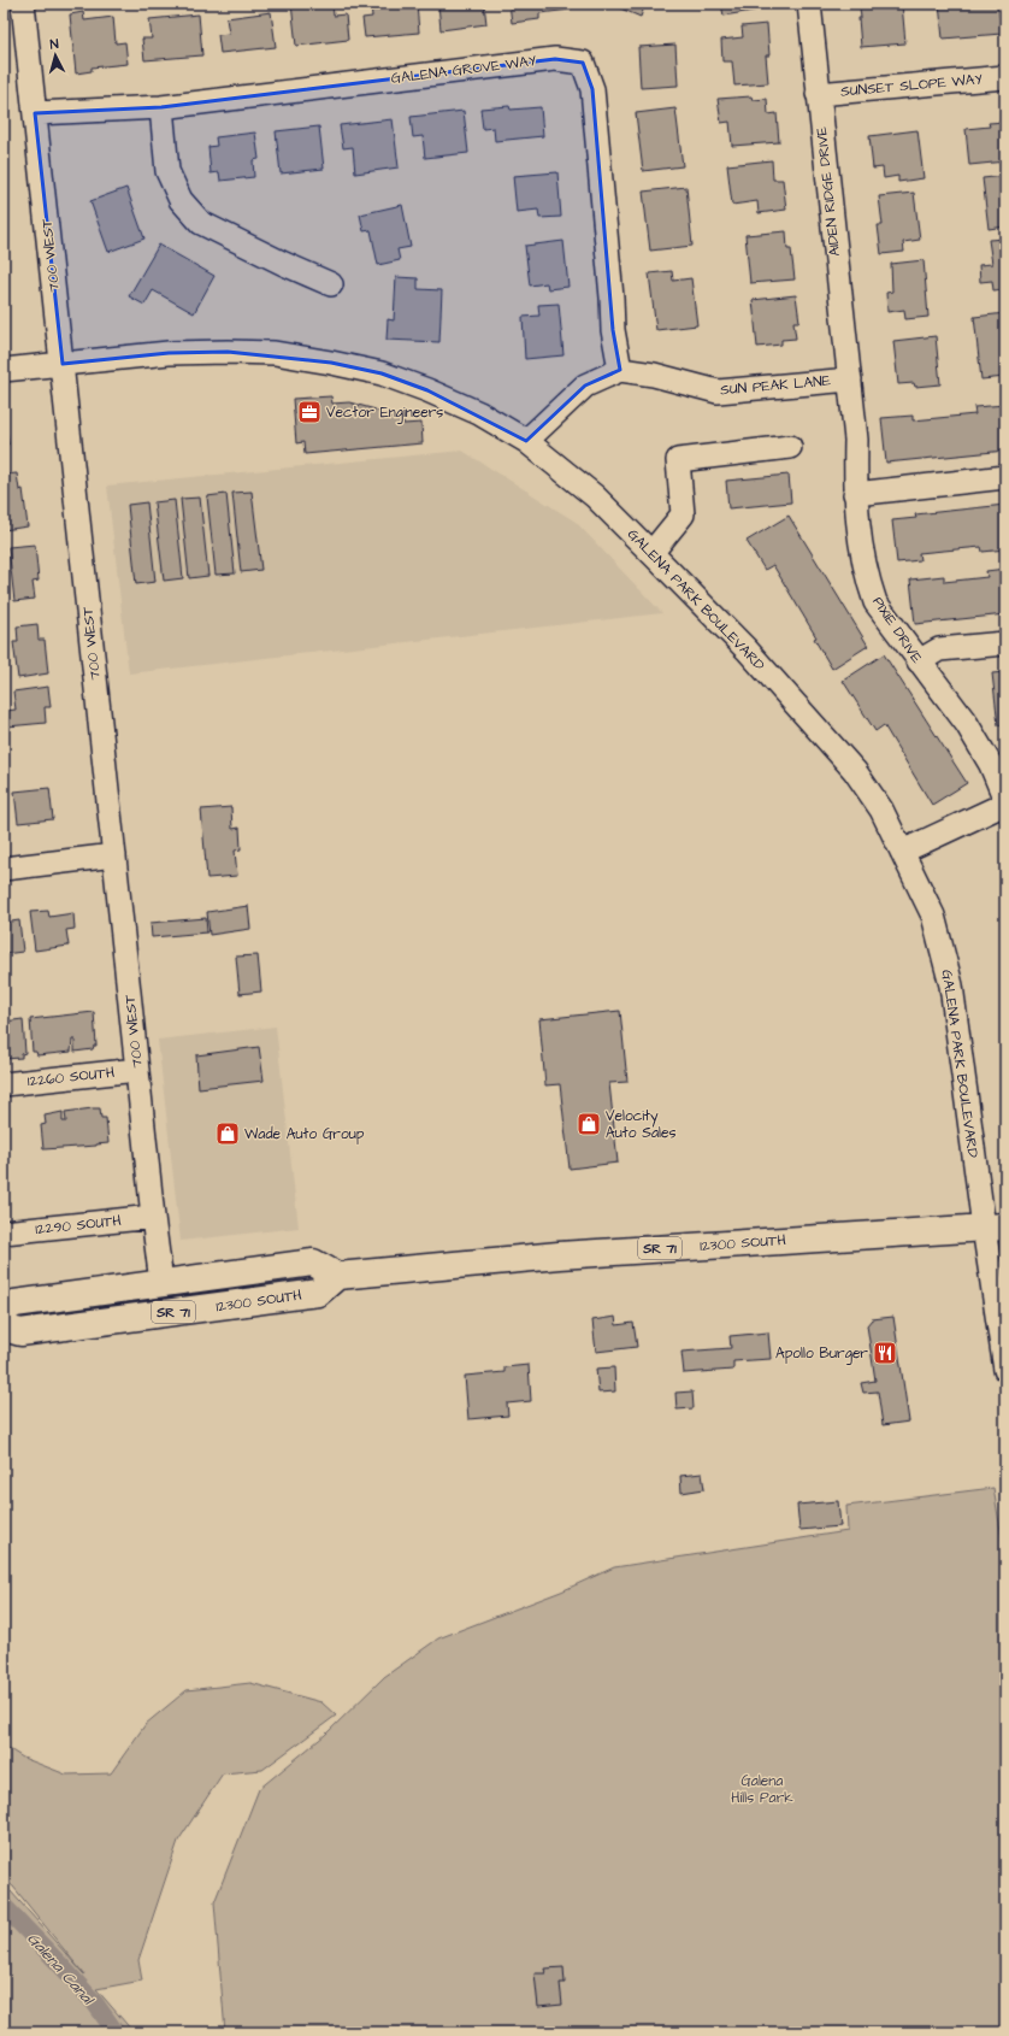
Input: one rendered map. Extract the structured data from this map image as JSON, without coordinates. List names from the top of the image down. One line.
{"streets":{"main road":["12300 SOUTH","SR 71"],"street":["GALENA GROVE WAY","SUNSET SLOPE WAY","AIDEN RIDGE DRIVE","700 WEST","SUN PEAK LANE","GALENA PARK BOULEVARD","PIXIE DRIVE","12260 SOUTH","12290 SOUTH"]},"crossings":[["GALENA GROVE WAY","700 WEST"],["GALENA GROVE WAY","SUN PEAK LANE"],["SUNSET SLOPE WAY","AIDEN RIDGE DRIVE"],["AIDEN RIDGE DRIVE","SUN PEAK LANE"],["AIDEN RIDGE DRIVE","PIXIE DRIVE"],["700 WEST","GALENA PARK BOULEVARD"],["700 WEST","12260 SOUTH"],["700 WEST","12290 SOUTH"],["700 WEST","SR 71"],["SUN PEAK LANE","PIXIE DRIVE"],["GALENA PARK BOULEVARD","12300 SOUTH"],["12300 SOUTH","SR 71"]],"water":["Galena Canal"],"parks":["Galena Hills Park"],"places":{"office":["Vector Engineers"],"shop":["Velocity Auto Sales","Wade Auto Group"],"restaurant":["Apollo Burger"]},"north":"top"}
